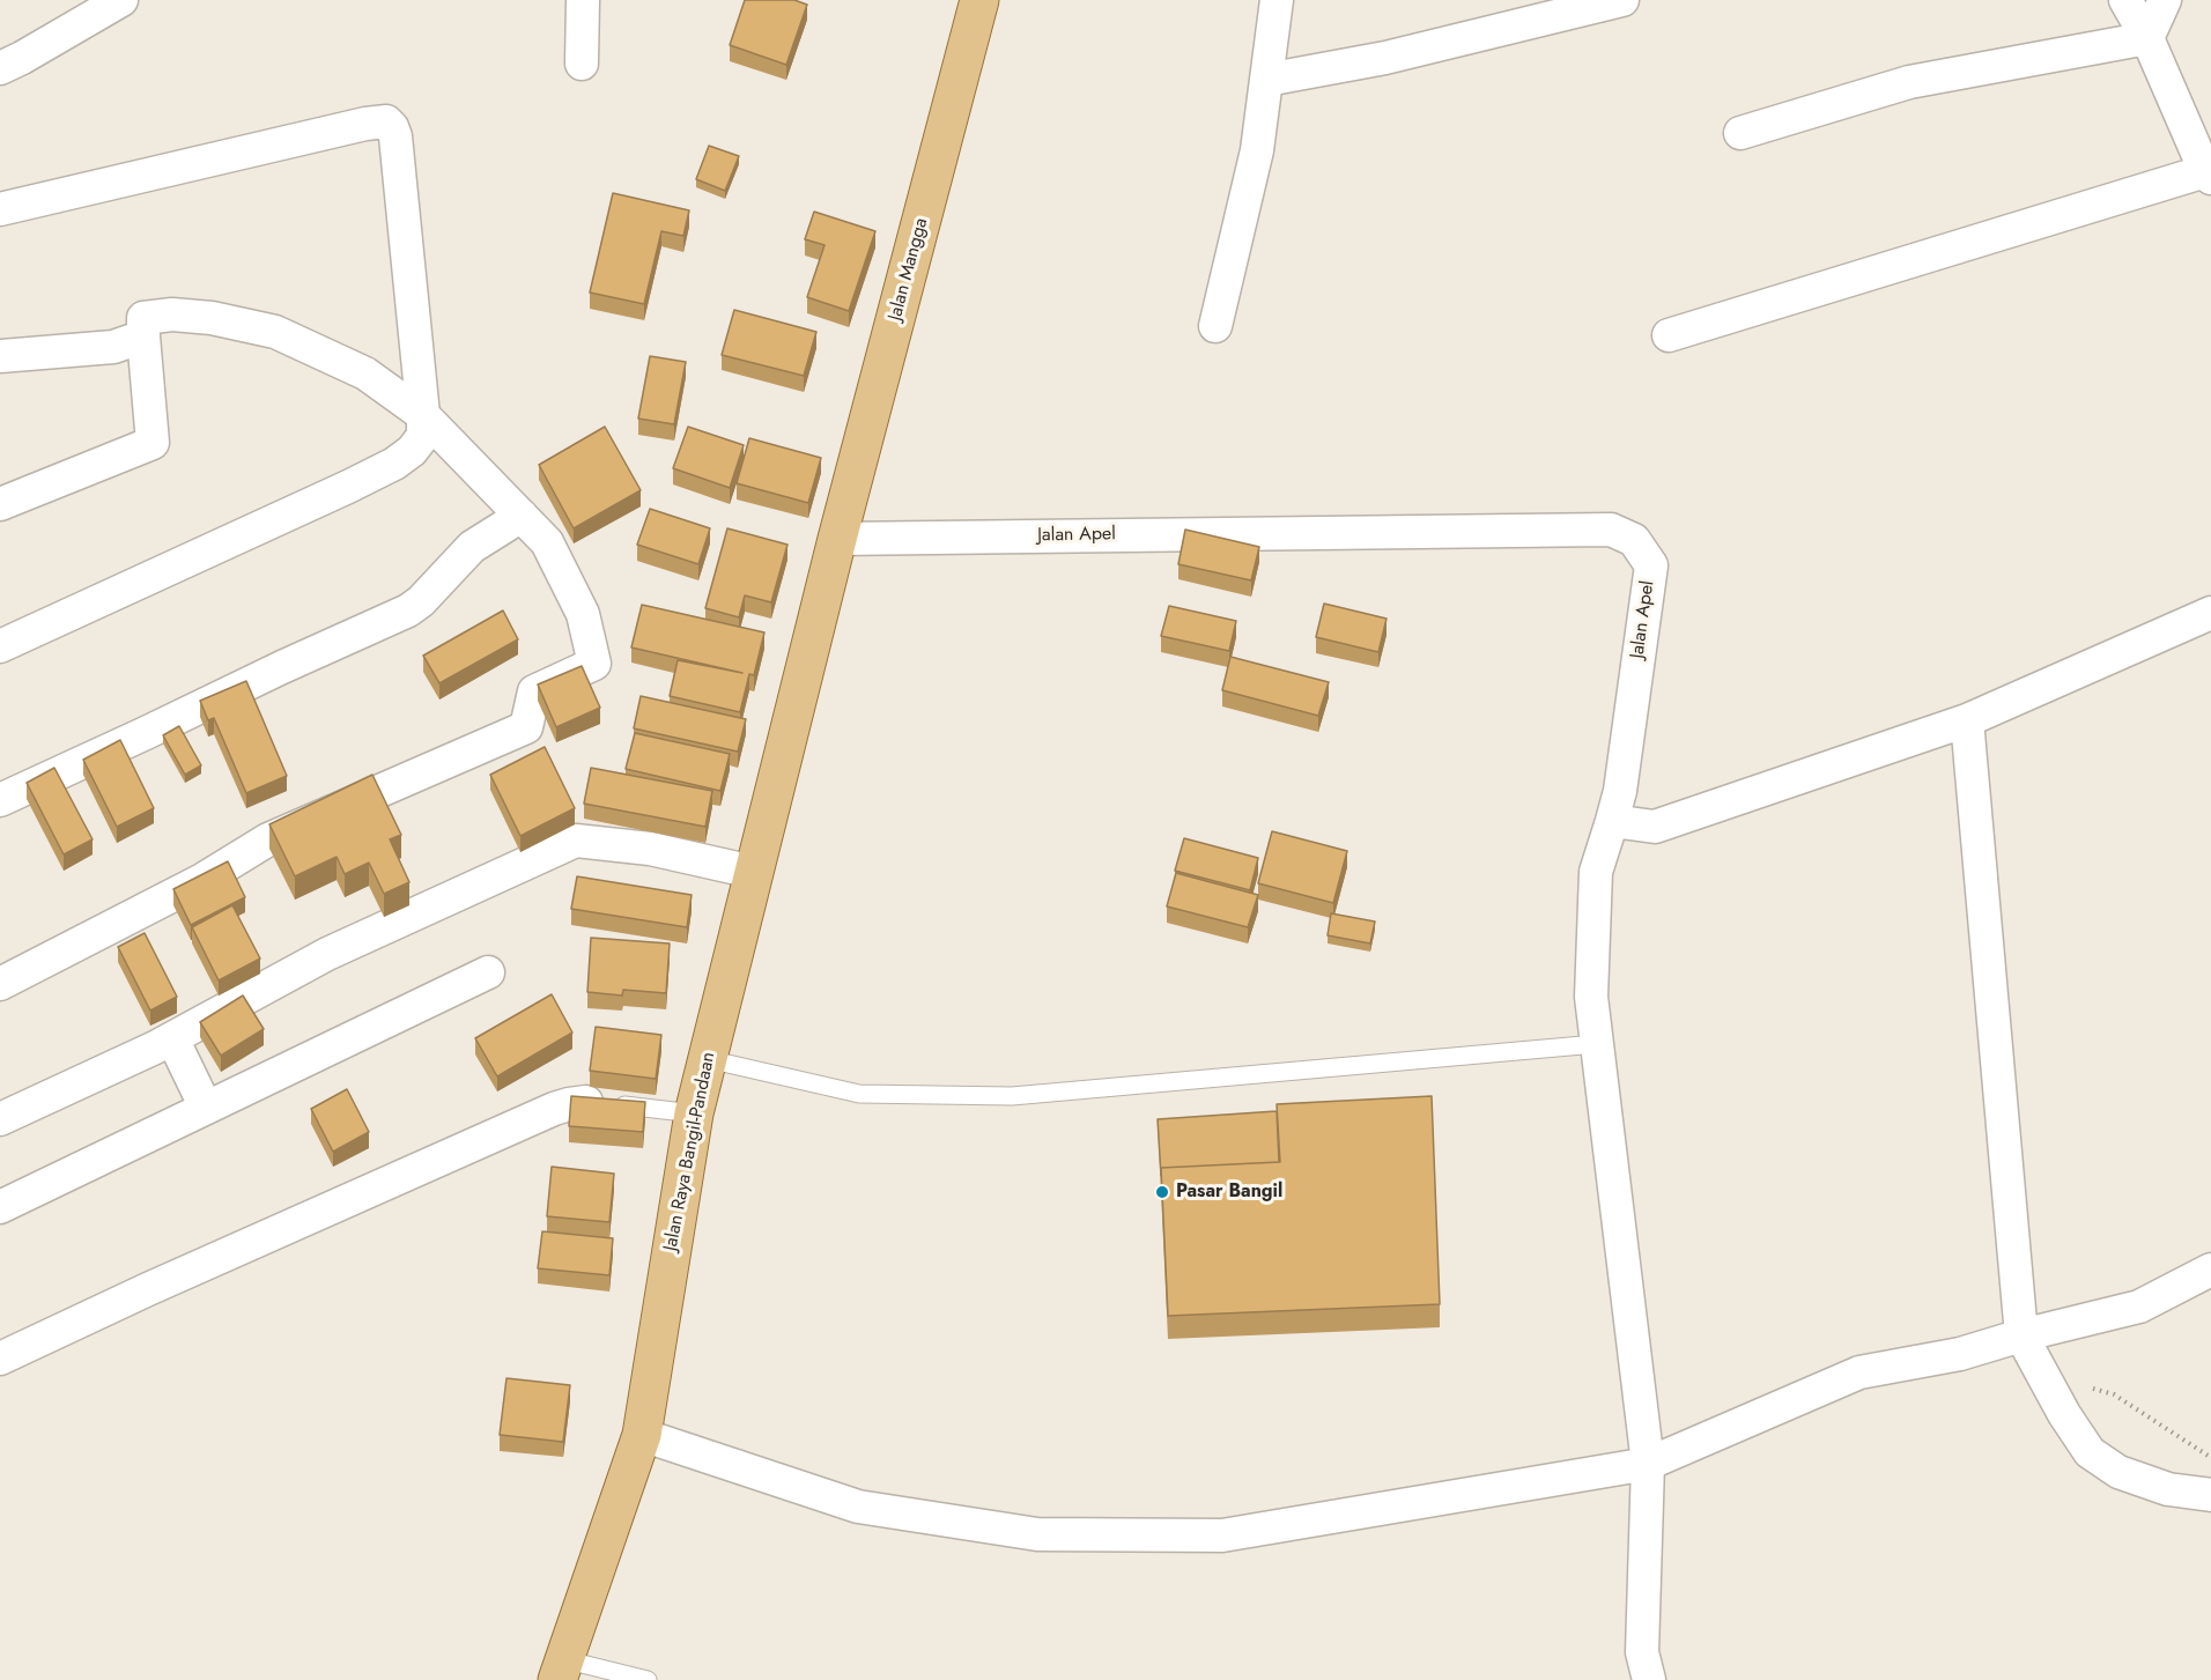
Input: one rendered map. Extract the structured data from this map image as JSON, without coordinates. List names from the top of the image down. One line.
{"streets":{"main road":["Jalan Mangga","Jalan Raya Bangil-Pandaan"],"street":["Jalan Apel"]},"crossings":[["Jalan Mangga","Jalan Apel"],["Jalan Mangga","Jalan Raya Bangil-Pandaan"],["Jalan Apel","Jalan Raya Bangil-Pandaan"]],"places":["Pasar Bangil"]}
